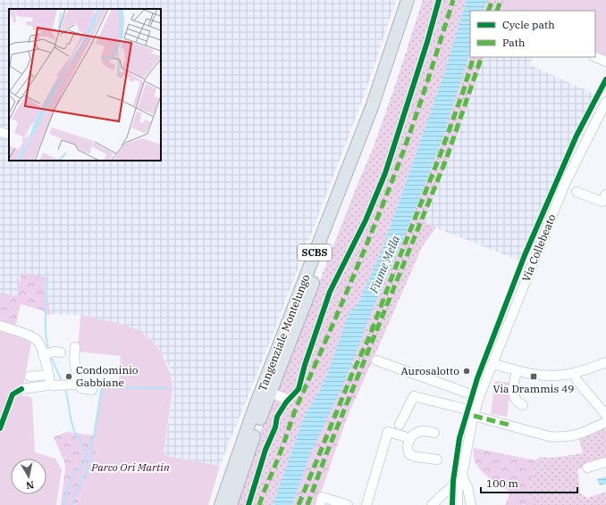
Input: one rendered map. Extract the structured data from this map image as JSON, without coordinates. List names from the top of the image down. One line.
{"streets":{"highway":["SCBS","Tangenziale Montelungo"],"street":["Via Collebeato"]},"water":["Fiume Mella"],"parks":["Parco Ori Martin"],"places":{"other":["Aurosalotto","Condominio Gabbiane"],"transit":["Via Drammis 49"]},"legend":["Cycle path","Path"],"scale_bar":"100 m","north":"bottom"}
